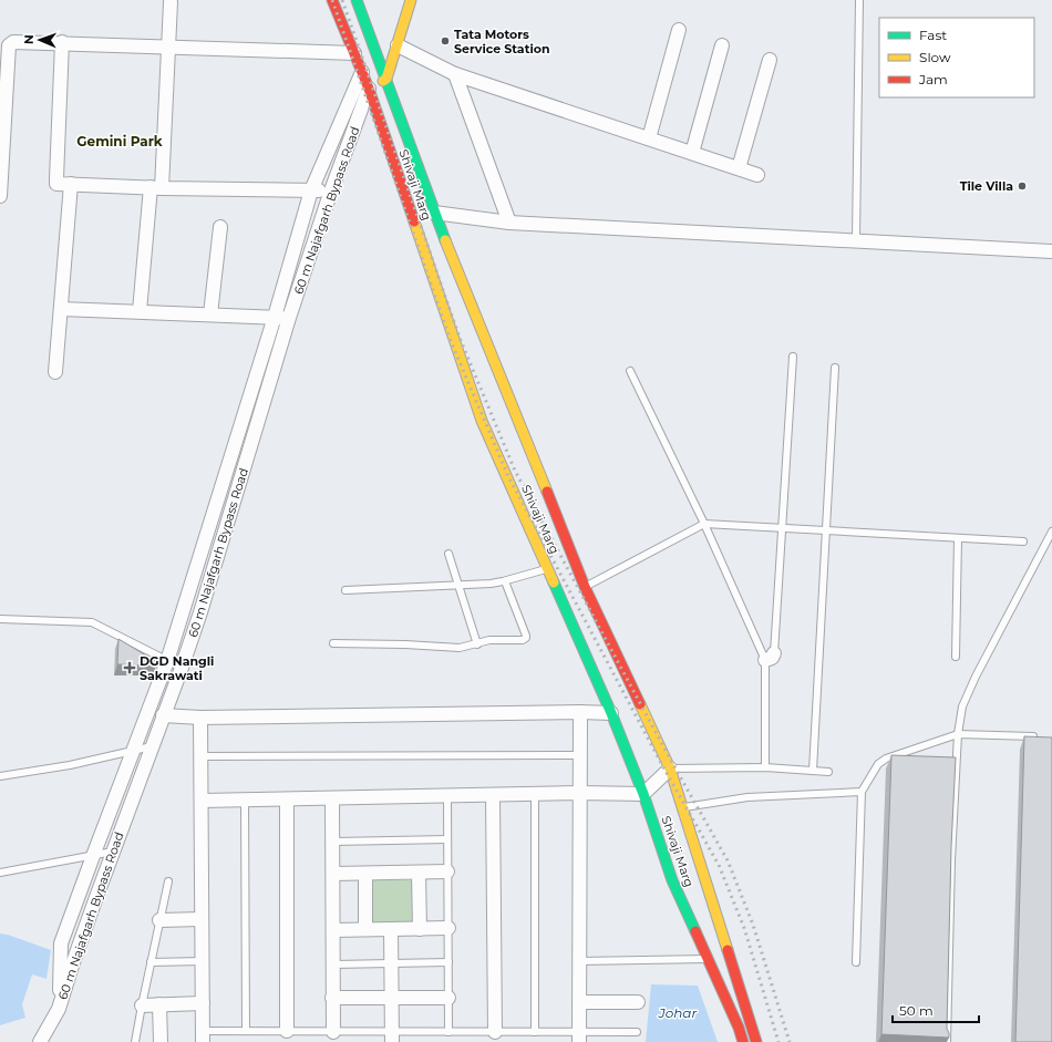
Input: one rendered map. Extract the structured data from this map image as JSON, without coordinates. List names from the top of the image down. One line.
{"streets":{"main road":["Shivaji Marg","60 m Najafgarh Bypass Road"]},"crossings":[["Shivaji Marg","60 m Najafgarh Bypass Road"]],"districts":["Gemini Park"],"water":["Johar"],"places":{"other":["Tata Motors Service Station","Tile Villa"],"health":["DGD Nangli Sakrawati"]},"legend":["Fast","Slow","Jam"],"scale_bar":"50 m","north":"left"}
